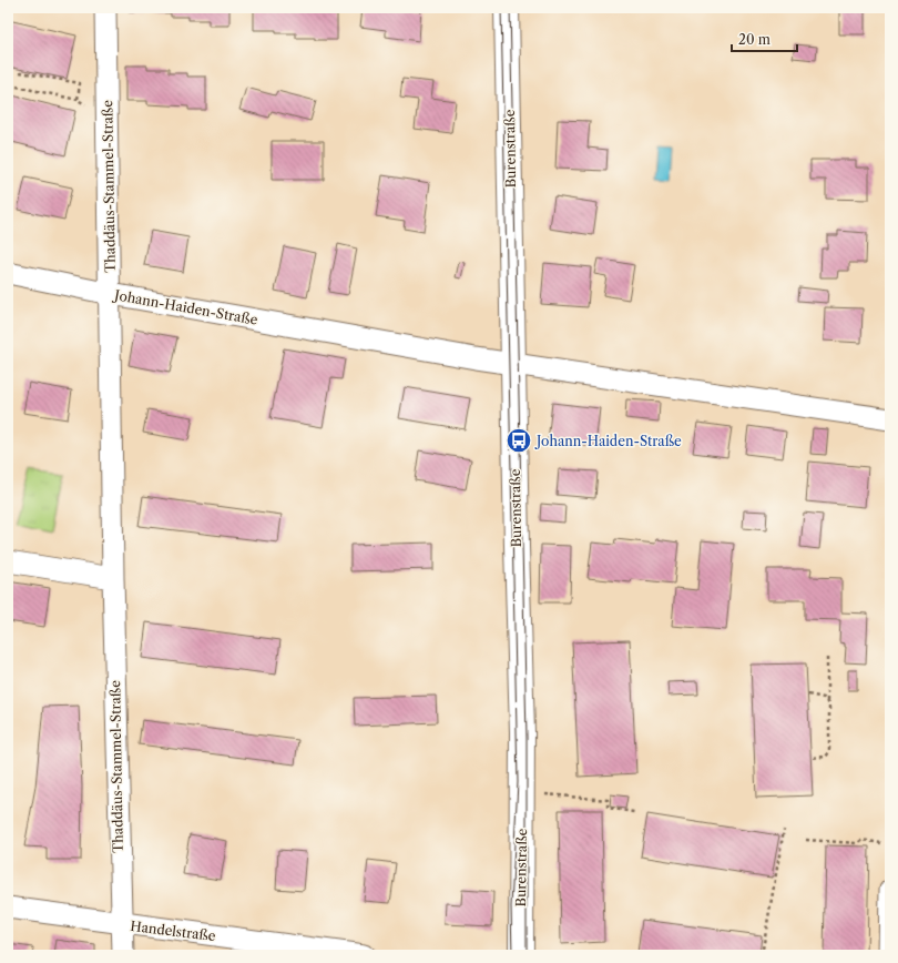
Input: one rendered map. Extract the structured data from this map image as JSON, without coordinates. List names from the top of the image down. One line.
{"streets":{"street":["Burenstraße","Thaddäus-Stammel-Straße","Johann-Haiden-Straße","Handelstraße"]},"crossings":[["Burenstraße","Johann-Haiden-Straße"],["Thaddäus-Stammel-Straße","Johann-Haiden-Straße"],["Thaddäus-Stammel-Straße","Handelstraße"]],"places":{"bus stop":["Johann-Haiden-Straße"]},"scale_bar":"20 m"}
